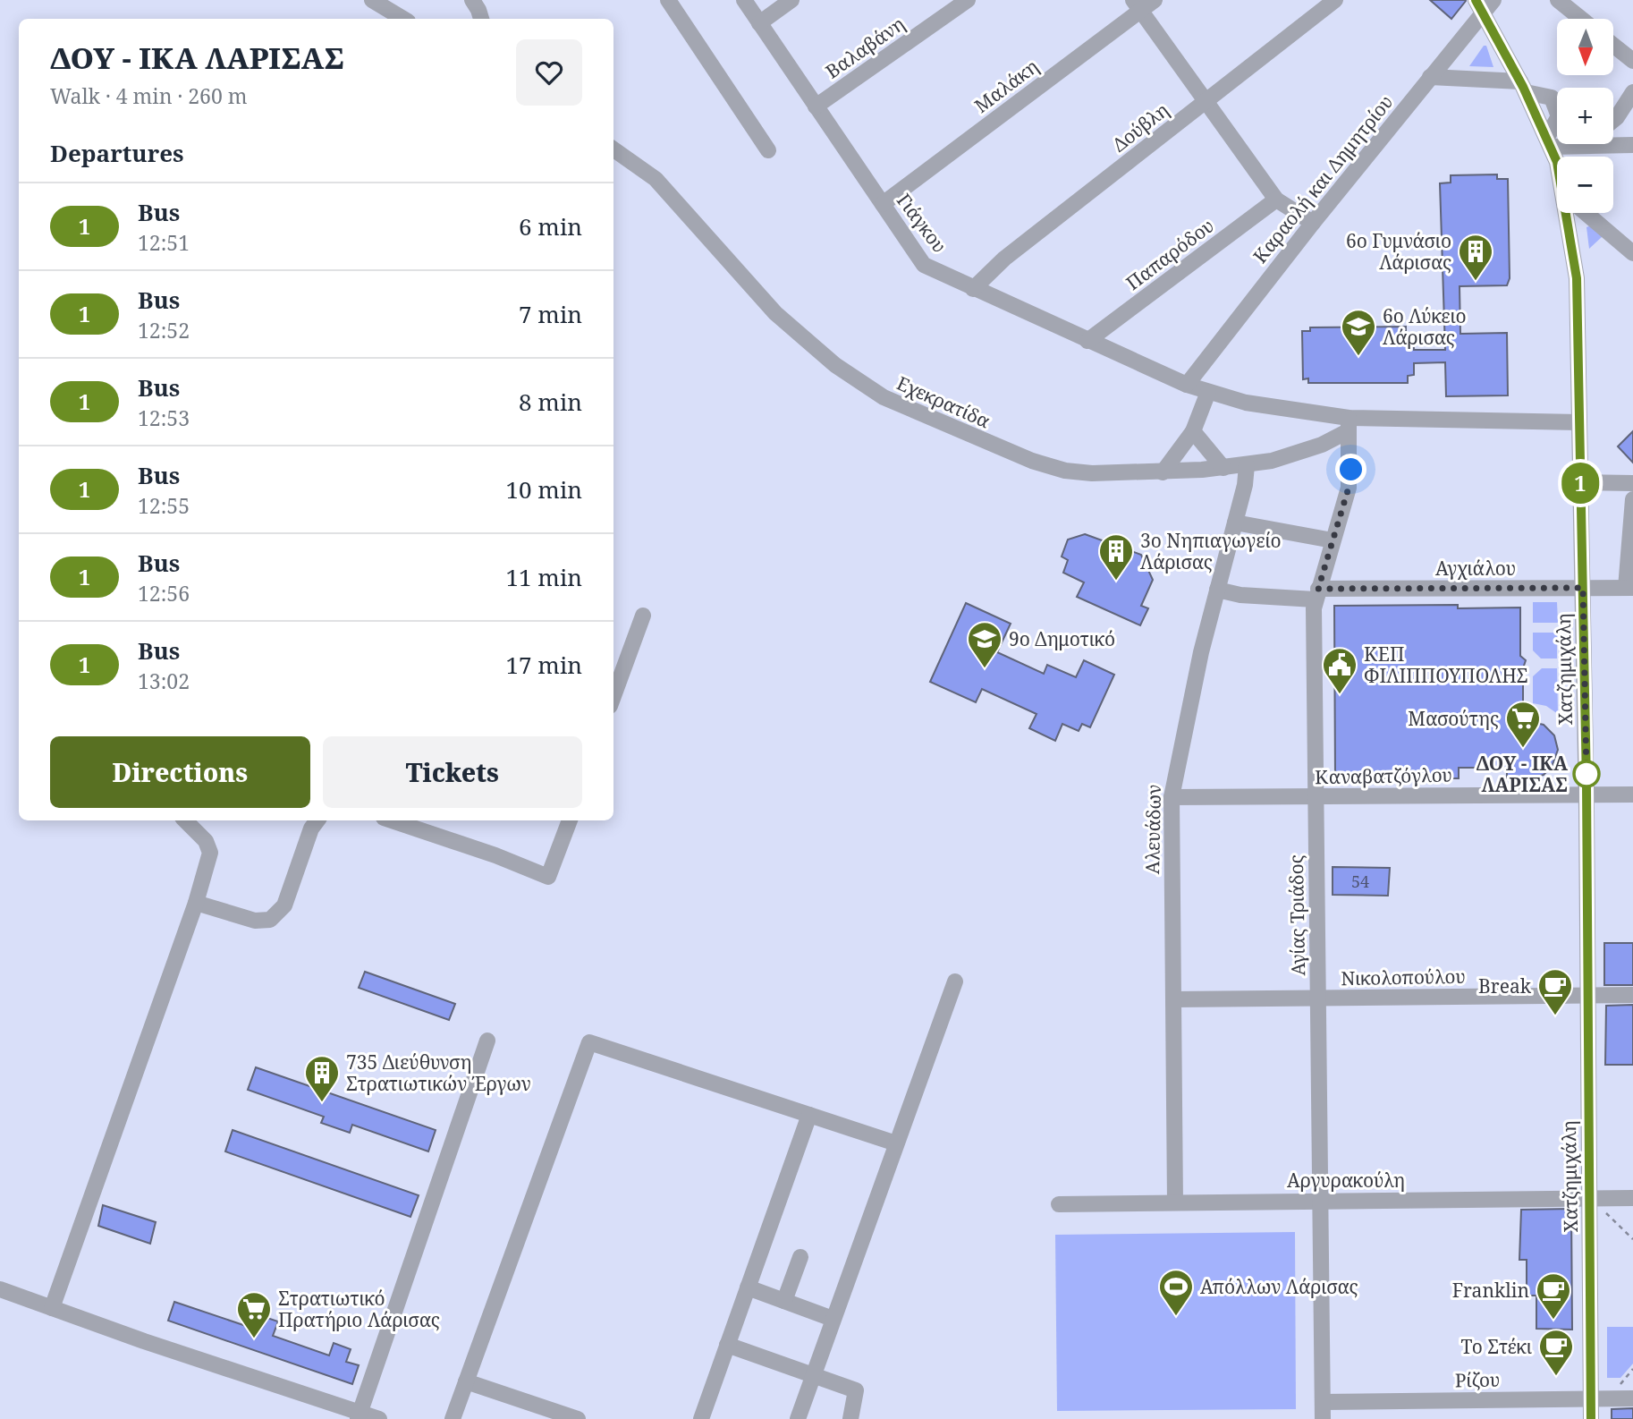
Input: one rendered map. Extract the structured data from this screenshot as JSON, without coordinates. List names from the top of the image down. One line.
{"streets":{"street":["Βαλαβάνη","Μαλάκη","Δούβλη","Καραολή και Δημητρίου","Γιάγκου","Παπαρόδου","Εχεκρατίδα","Αγχιάλου","Χατζημιχάλη","Καναβατζόγλου","Αλευάδων","Αγίας Τριάδος","Νικολοπούλου","Αργυρακούλη","Ρίζου"]},"crossings":[["Βαλαβάνη","Γιάγκου"],["Μαλάκη","Γιάγκου"],["Δούβλη","Γιάγκου"],["Καραολή και Δημητρίου","Γιάγκου"],["Καραολή και Δημητρίου","Χατζημιχάλη"],["Γιάγκου","Παπαρόδου"],["Γιάγκου","Εχεκρατίδα"],["Γιάγκου","Χατζημιχάλη"],["Γιάγκου","Αγίας Τριάδος"],["Εχεκρατίδα","Αλευάδων"],["Εχεκρατίδα","Αγίας Τριάδος"],["Αγχιάλου","Χατζημιχάλη"],["Αγχιάλου","Αλευάδων"],["Αγχιάλου","Αγίας Τριάδος"],["Χατζημιχάλη","Καναβατζόγλου"],["Χατζημιχάλη","Νικολοπούλου"],["Χατζημιχάλη","Αργυρακούλη"],["Χατζημιχάλη","Ρίζου"],["Καναβατζόγλου","Αλευάδων"],["Καναβατζόγλου","Αγίας Τριάδος"],["Αλευάδων","Νικολοπούλου"],["Αλευάδων","Αργυρακούλη"],["Αγίας Τριάδος","Νικολοπούλου"],["Αγίας Τριάδος","Αργυρακούλη"],["Αγίας Τριάδος","Ρίζου"]],"places":{"building":["6ο Γυμνάσιο Λάρισας","3o Νηπιαγωγείο Λάρισας","735 Διεύθυνση Στρατιωτικών Έργων"],"school or university":["6ο Λύκειο Λάρισας","9ο Δημοτικό"],"public building":["ΚΕΠ ΦΙΛΙΠΠΟΥΠΟΛΗΣ"],"supermarket":["Μασούτης","Στρατιωτικό Πρατήριο Λάρισας"],"other":["ΔΟΥ - ΙΚΑ ΛΑΡΙΣΑΣ"],"cafe":["Break","Franklin","Το Στέκι"],"sports":["Απόλλων Λάρισας"]},"lines":["bus line 1"],"house_numbers":["54"],"north":"bottom","page":{"on_map":"1","map_buttons":["+","−"],"heading":[["ΔΟΥ - ΙΚΑ ΛΑΡΙΣΑΣ","Walk · 4 min · 260 m"],"Departures"],"list":[{"mark":"1","name":"Bus","note":"12:51","value":"6 min"},{"mark":"1","name":"Bus","note":"12:52","value":"7 min"},{"mark":"1","name":"Bus","note":"12:53","value":"8 min"},{"mark":"1","name":"Bus","note":"12:55","value":"10 min"},{"mark":"1","name":"Bus","note":"12:56","value":"11 min"},{"mark":"1","name":"Bus","note":"13:02","value":"17 min"}],"buttons":["Directions","Tickets"]}}
